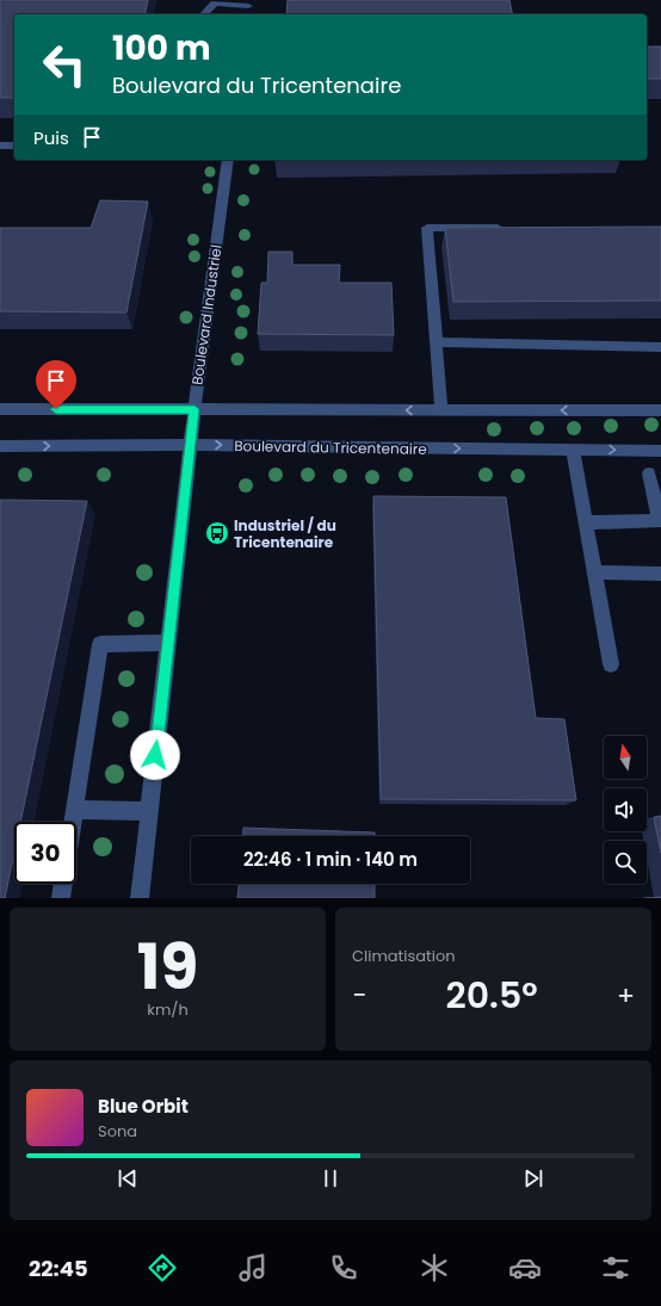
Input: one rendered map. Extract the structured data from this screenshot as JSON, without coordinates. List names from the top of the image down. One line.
{"streets":{"street":["Boulevard Industriel","Boulevard du Tricentenaire"]},"crossings":[["Boulevard Industriel","Boulevard du Tricentenaire"]],"places":{"bus stop":["Industriel / du Tricentenaire"]},"north":"top","page":{"turn":["100 m","Boulevard du Tricentenaire"],"then":"Puis","limit":"30","trip":"22:46 · 1 min · 140 m","tile":[["19","km/h"],"Climatisation"],"heat":["−","20.5°","+"],"song":["Blue Orbit","Sona"],"tabs":"22:45"}}
